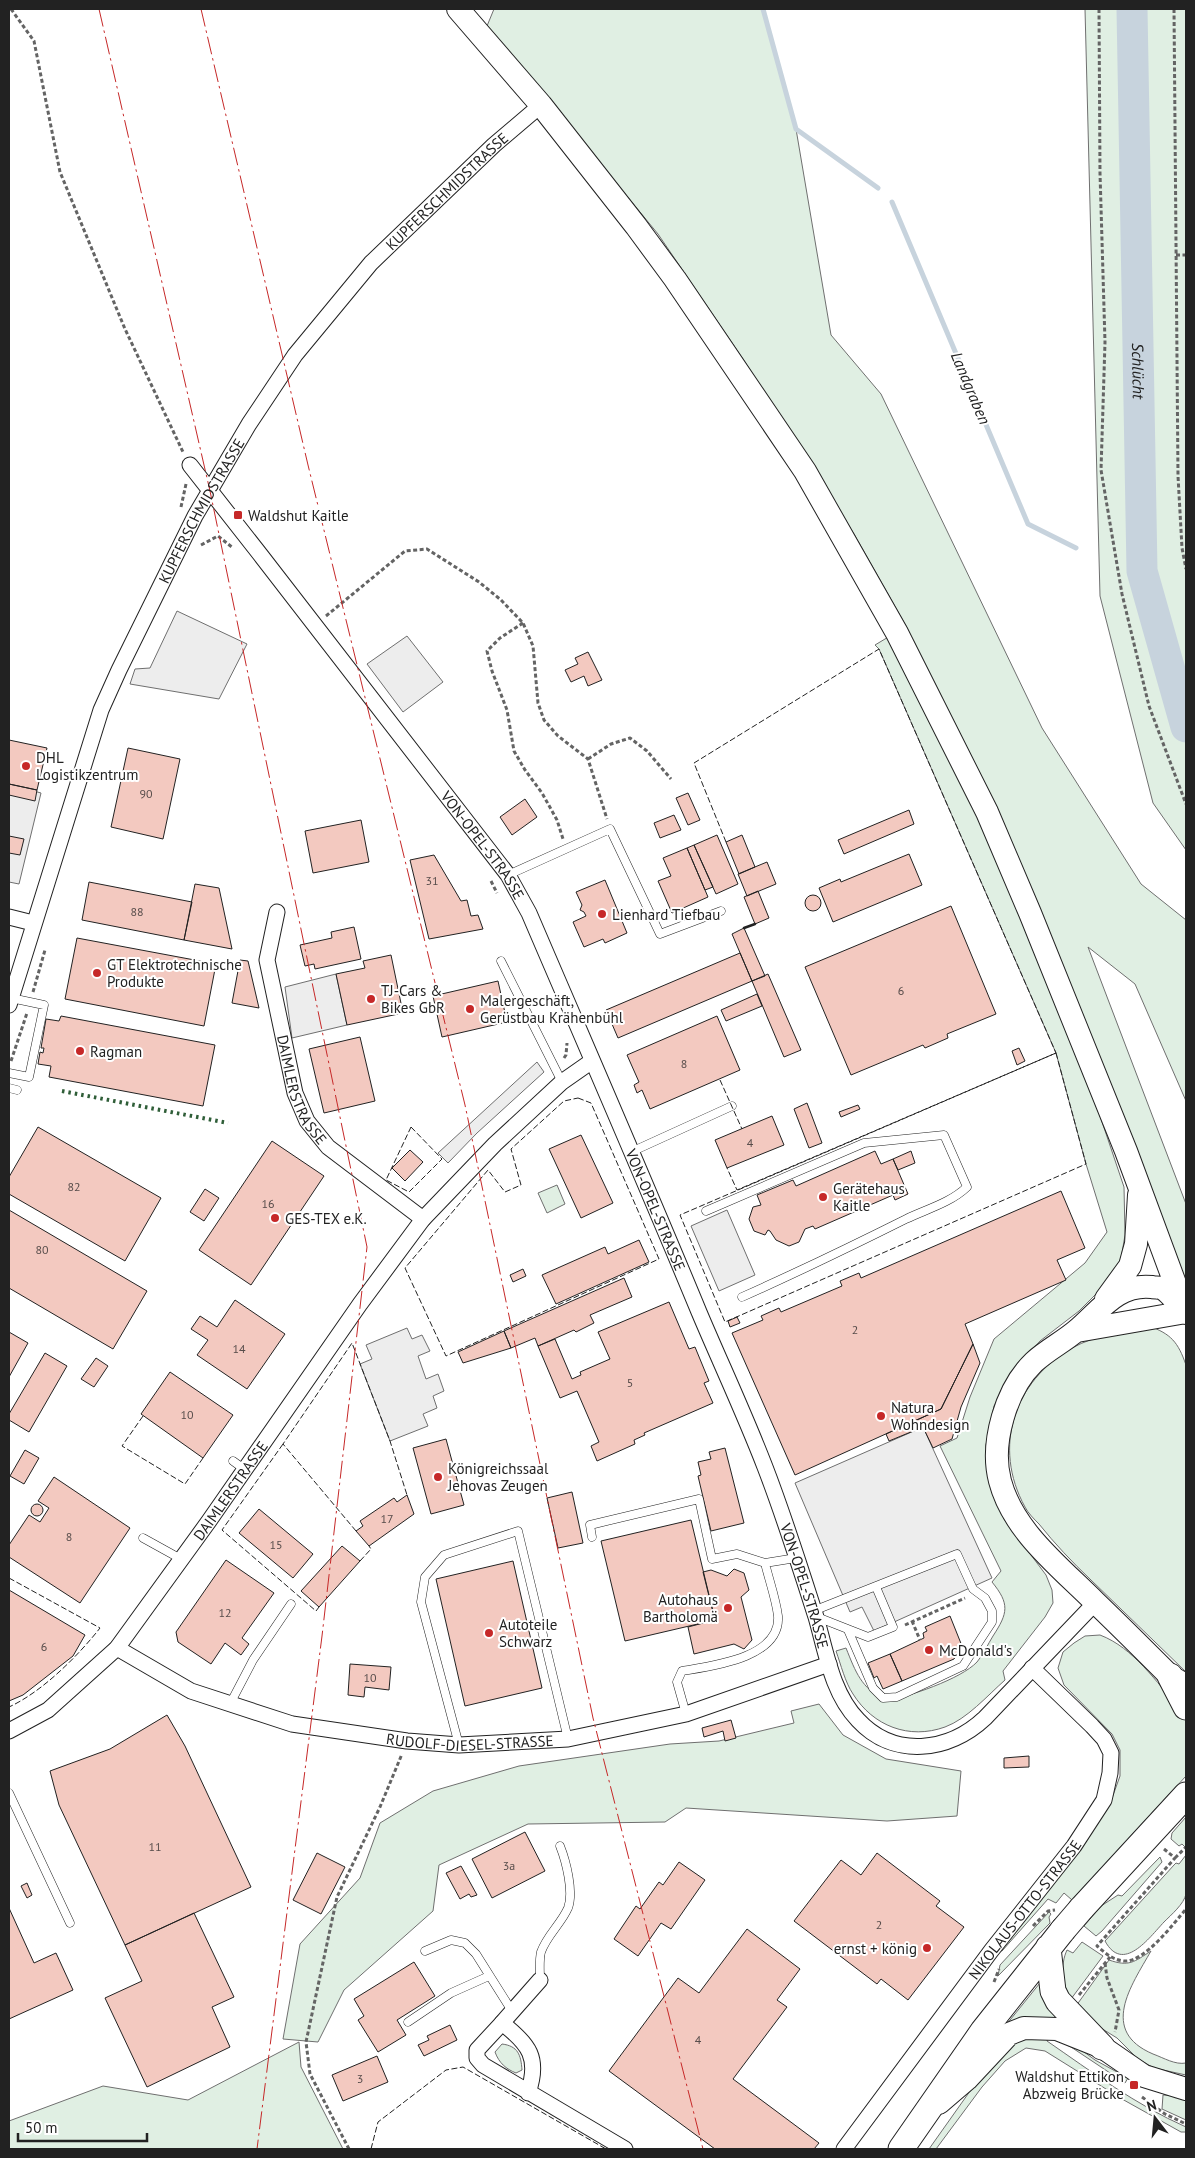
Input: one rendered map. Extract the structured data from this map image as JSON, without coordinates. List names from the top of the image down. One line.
{"streets":{"street":["KUPFERSCHMIDSTRASSE","VON-OPEL-STRASSE","DAIMLERSTRASSE","RUDOLF-DIESEL-STRASSE","NIKOLAUS-OTTO-STRASSE"]},"crossings":[["KUPFERSCHMIDSTRASSE","VON-OPEL-STRASSE"],["VON-OPEL-STRASSE","DAIMLERSTRASSE"],["VON-OPEL-STRASSE","RUDOLF-DIESEL-STRASSE"],["VON-OPEL-STRASSE","NIKOLAUS-OTTO-STRASSE"],["DAIMLERSTRASSE","RUDOLF-DIESEL-STRASSE"]],"water":["Schlücht","Landgraben"],"places":{"transit":["Waldshut Kaitle","Waldshut Ettikon Abzweig Brücke"],"other":["DHL Logistikzentrum","Lienhard Tiefbau","GT Elektrotechnische Produkte","TJ-Cars & Bikes GbR","Malergeschäft, Gerüstbau Krähenbühl","Ragman","Gerätehaus Kaitle","GES-TEX e.K.","Natura Wohndesign","Königreichssaal Jehovas Zeugen","Autohaus Bartholomä","Autoteile Schwarz","McDonald's","ernst + könig"]},"house_numbers":["90","31","88","6","8","4","82","16","80","2","14","5","10","17","8","15","12","6","10","11","3a","2","4","3"],"scale_bar":"50 m","north":"top"}
